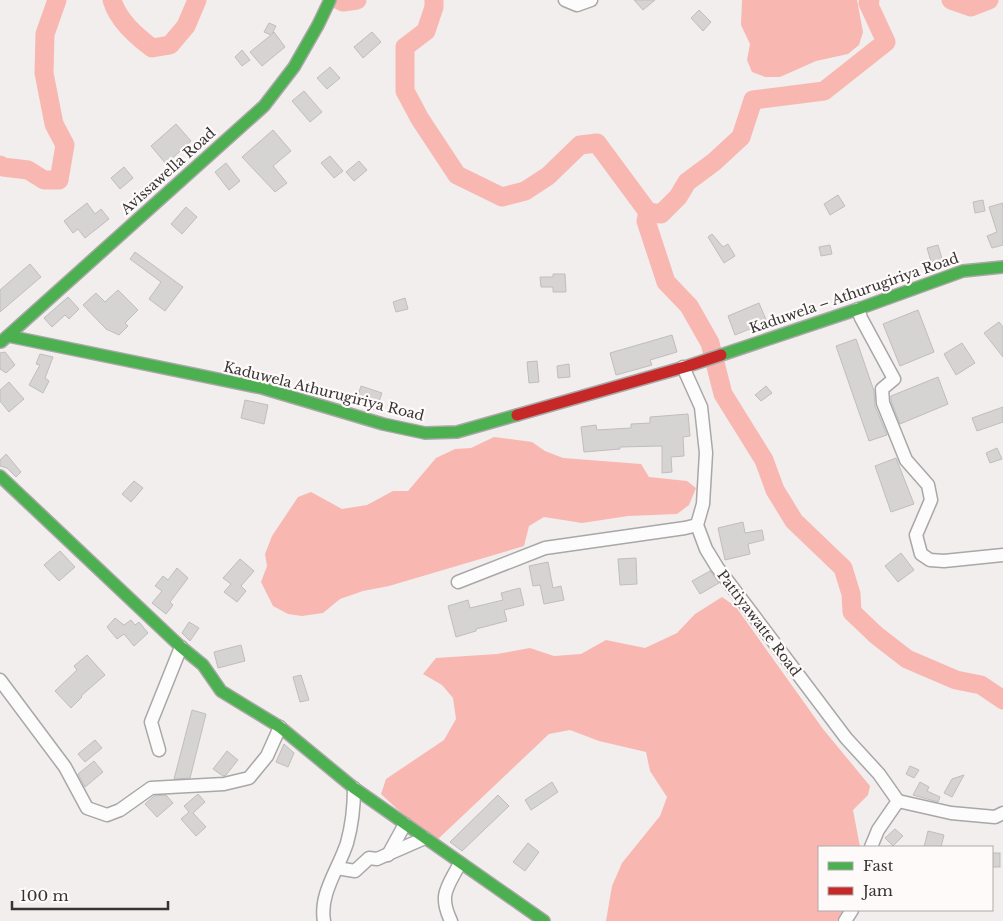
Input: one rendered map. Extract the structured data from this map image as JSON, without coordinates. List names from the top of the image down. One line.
{"streets":{"main road":["Avissawella Road","Kaduwela – Athurugiriya Road","Kaduwela Athurugiriya Road"],"street":["Pattiyawatte Road"]},"crossings":[["Avissawella Road","Kaduwela Athurugiriya Road"],["Kaduwela – Athurugiriya Road","Kaduwela Athurugiriya Road"]],"legend":["Fast","Jam"],"scale_bar":"100 m"}
